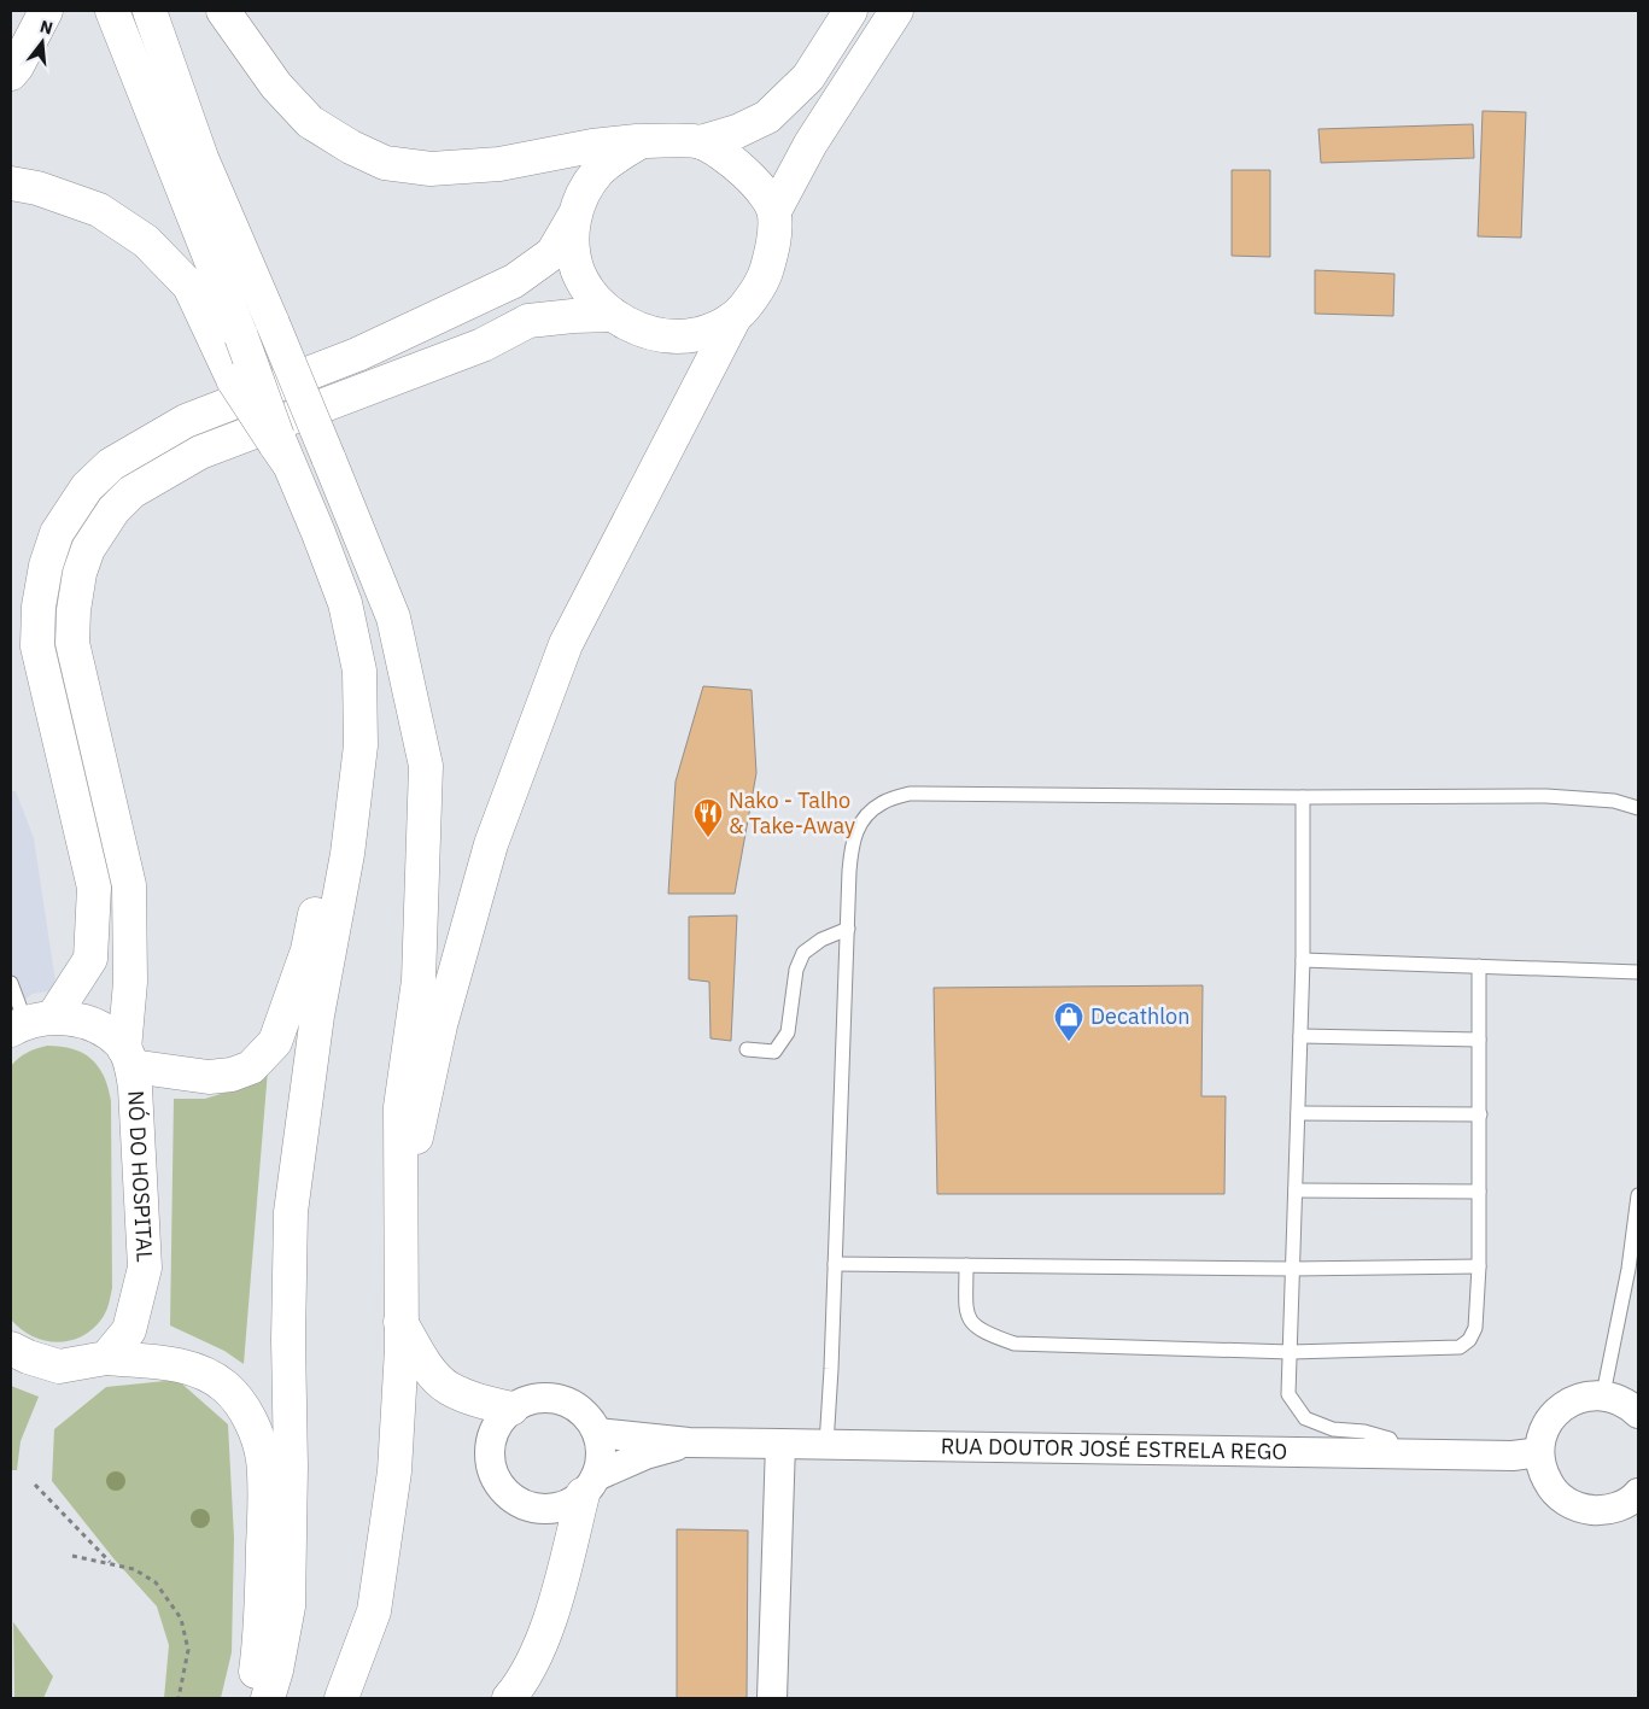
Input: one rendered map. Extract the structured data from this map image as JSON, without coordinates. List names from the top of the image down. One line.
{"streets":{"main road":["NÓ DO HOSPITAL"],"street":["RUA DOUTOR JOSÉ ESTRELA REGO"]},"places":{"restaurant":["Nako - Talho & Take-Away"],"shop":["Decathlon"]},"north":"top"}
